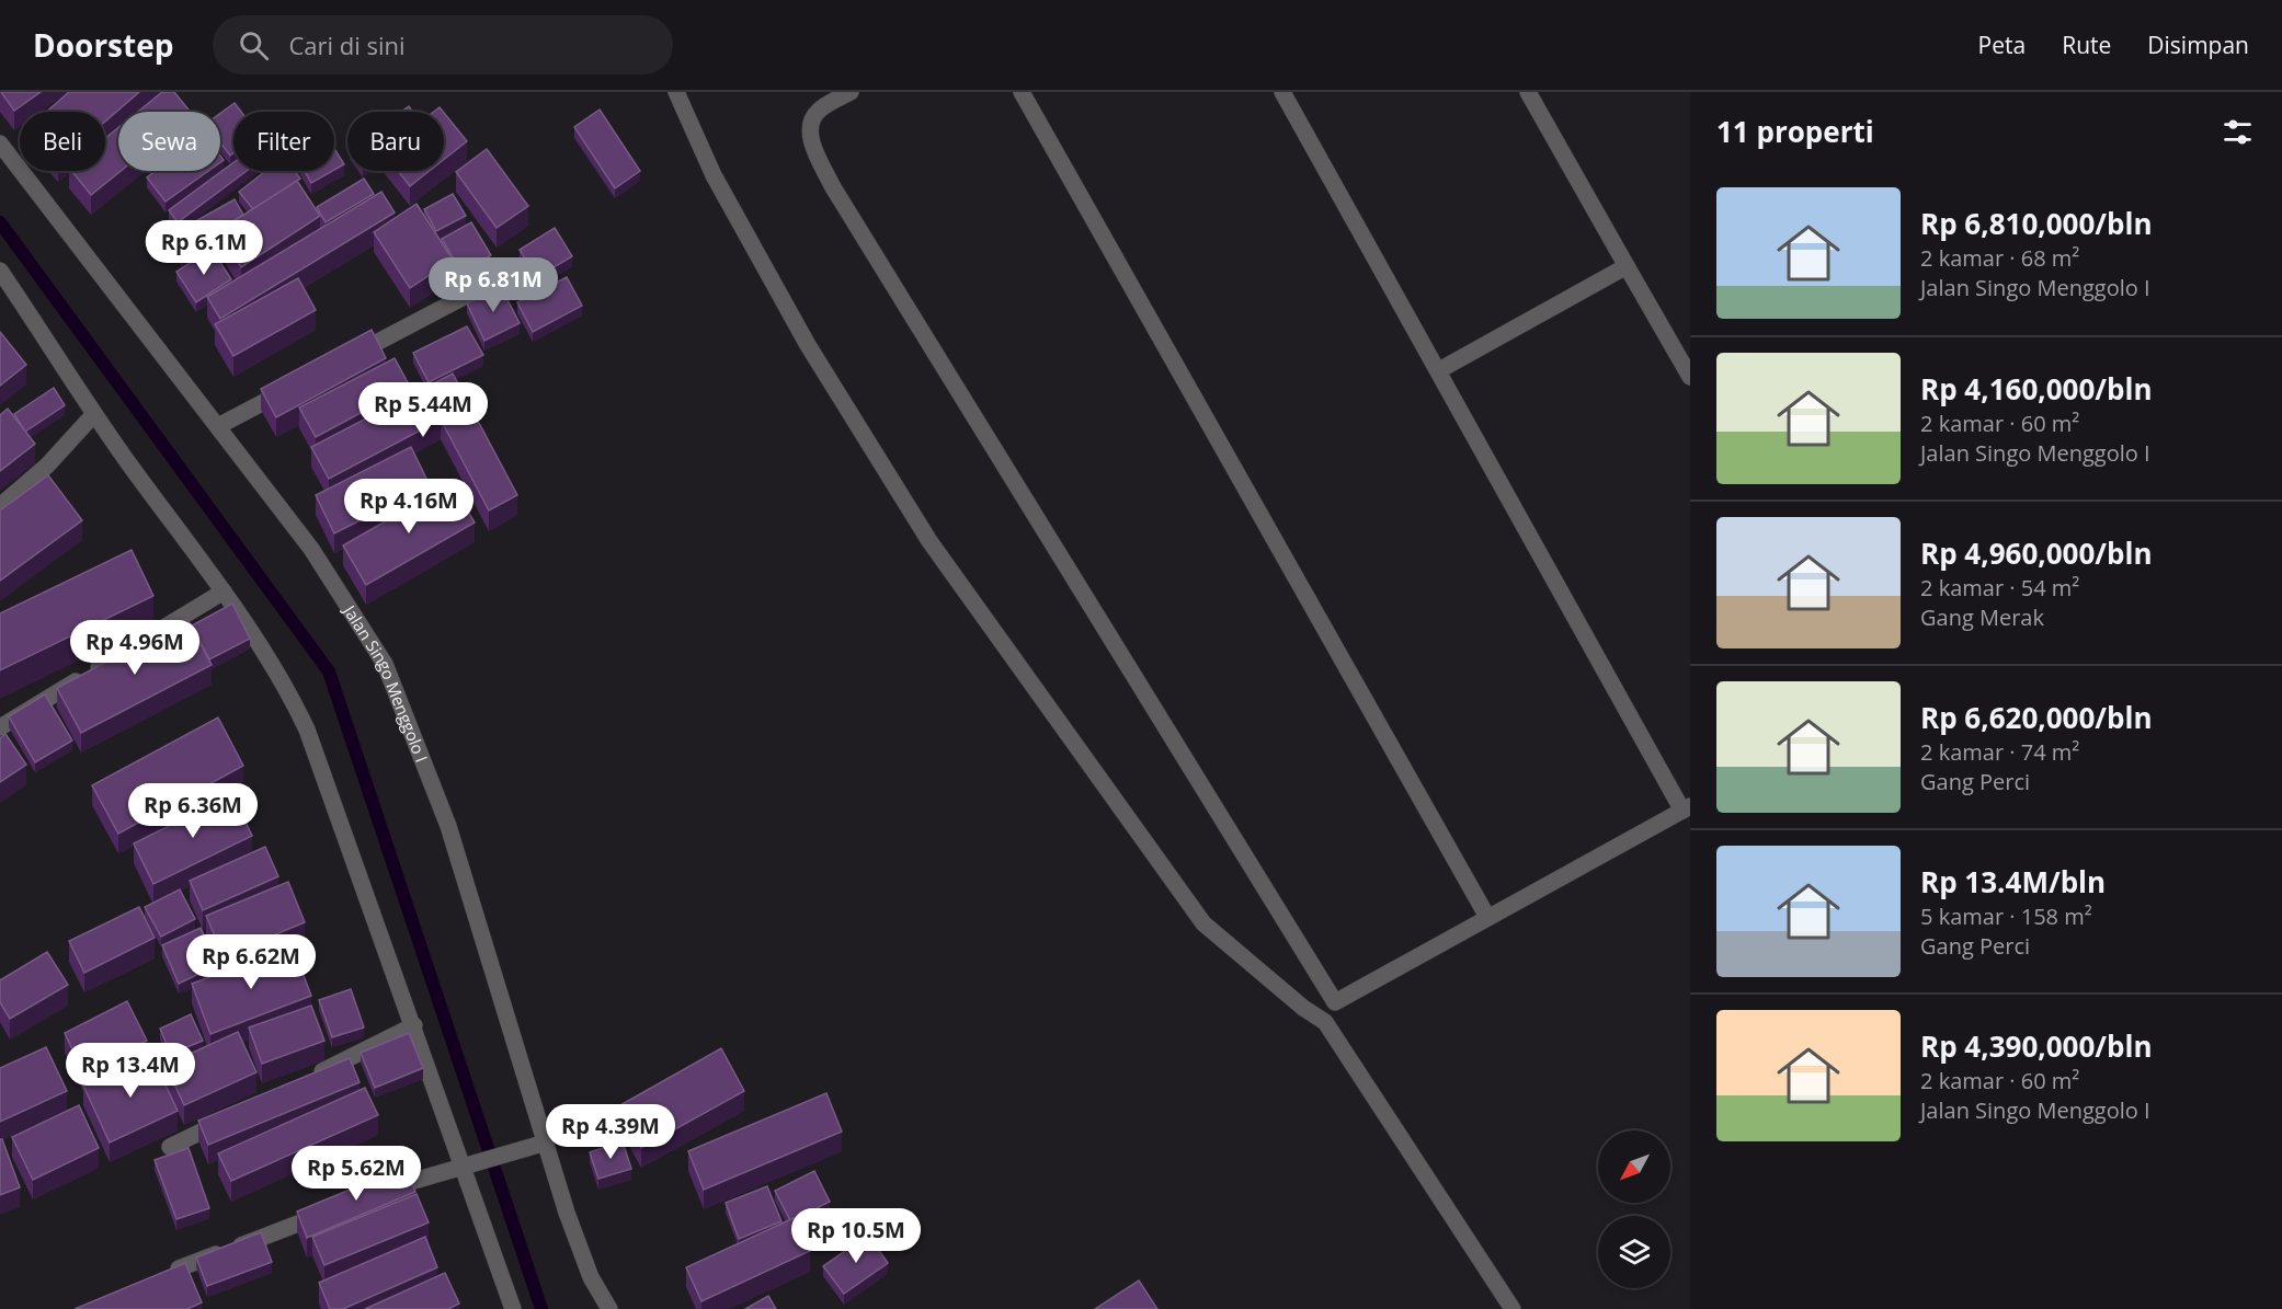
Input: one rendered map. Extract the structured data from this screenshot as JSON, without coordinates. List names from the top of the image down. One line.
{"streets":{"street":["Jalan Singo Menggolo I"]},"north":"bottom left","page":{"header":"Doorstep","search":"Cari di sini","nav":["Peta","Rute","Disimpan"],"heading":"11 properti","chip":["Beli","Sewa","Filter","Baru"],"list":[{"name":"Rp 6,810,000/bln","note":"2 kamar · 68 m² · Jalan Singo Menggolo I"},{"name":"Rp 4,160,000/bln","note":"2 kamar · 60 m² · Jalan Singo Menggolo I"},{"name":"Rp 4,960,000/bln","note":"2 kamar · 54 m² · Gang Merak"},{"name":"Rp 6,620,000/bln","note":"2 kamar · 74 m² · Gang Perci"},{"name":"Rp 13.4M/bln","note":"5 kamar · 158 m² · Gang Perci"},{"name":"Rp 4,390,000/bln","note":"2 kamar · 60 m² · Jalan Singo Menggolo I"}],"price":["Rp 6.1M","Rp 6.81M","Rp 5.44M","Rp 4.16M","Rp 4.96M","Rp 6.36M","Rp 6.62M","Rp 13.4M","Rp 4.39M","Rp 5.62M","Rp 10.5M"]}}
